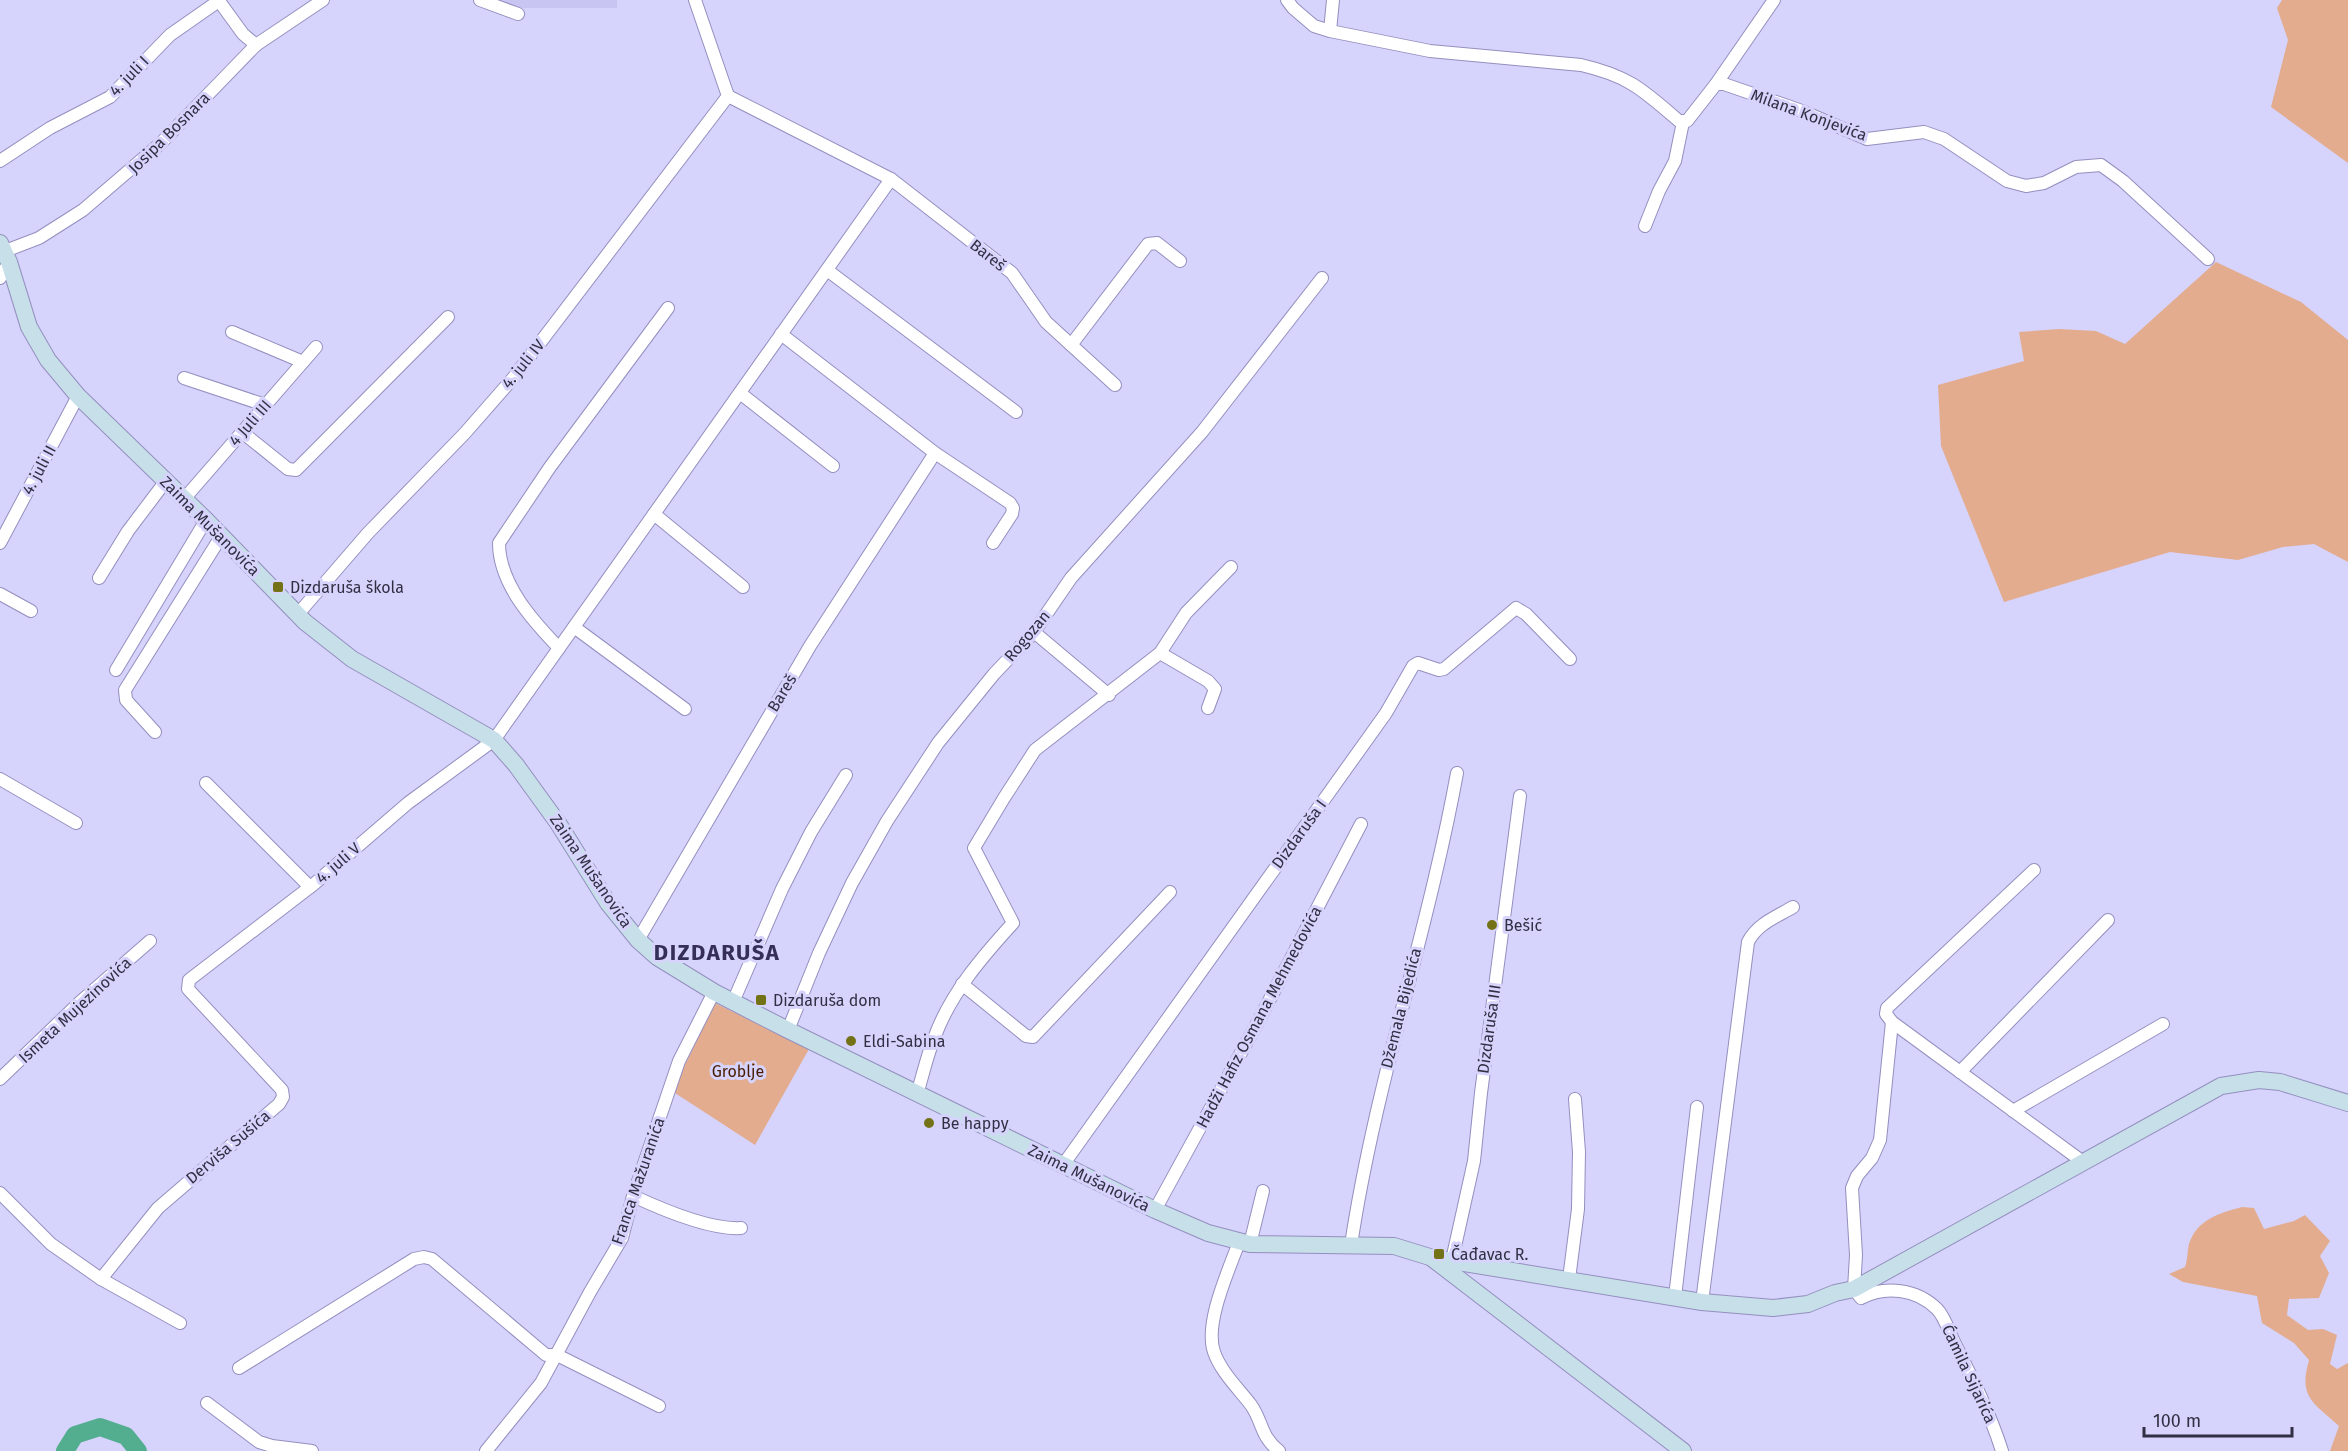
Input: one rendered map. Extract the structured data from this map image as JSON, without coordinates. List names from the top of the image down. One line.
{"streets":{"street":["4. juli I","Milana Konjevića","Josipa Bosnara","Bareš","4. juli IV","4 Juli III","4. juli II","Zaima Mušanovića","Rogozan","Dizdaruša I","4. juli V","Džemala Bijedića","Ismeta Mujezinovića","Hadži Hafiz Osmana Mehmedovića","Dizdaruša III","Derviša Sušića","Franca Mažuranića","Ćamila Sijarića"]},"crossings":[["Josipa Bosnara","Zaima Mušanovića"],["Bareš","4. juli IV"],["Bareš","Zaima Mušanovića"],["4. juli IV","Zaima Mušanovića"],["4 Juli III","Zaima Mušanovića"],["4. juli II","Zaima Mušanovića"],["Zaima Mušanovića","Rogozan"],["Zaima Mušanovića","Dizdaruša I"],["Zaima Mušanovića","4. juli V"],["Zaima Mušanovića","Džemala Bijedića"],["Zaima Mušanovića","Hadži Hafiz Osmana Mehmedovića"],["Zaima Mušanovića","Franca Mažuranića"],["4. juli V","Derviša Sušića"]],"districts":["DIZDARUŠA"],"parks":["Groblje"],"places":{"transit":["Dizdaruša škola","Dizdaruša dom","Čađavac R."],"other":["Bešić","Eldi-Sabina","Be happy"]},"scale_bar":"100 m"}
